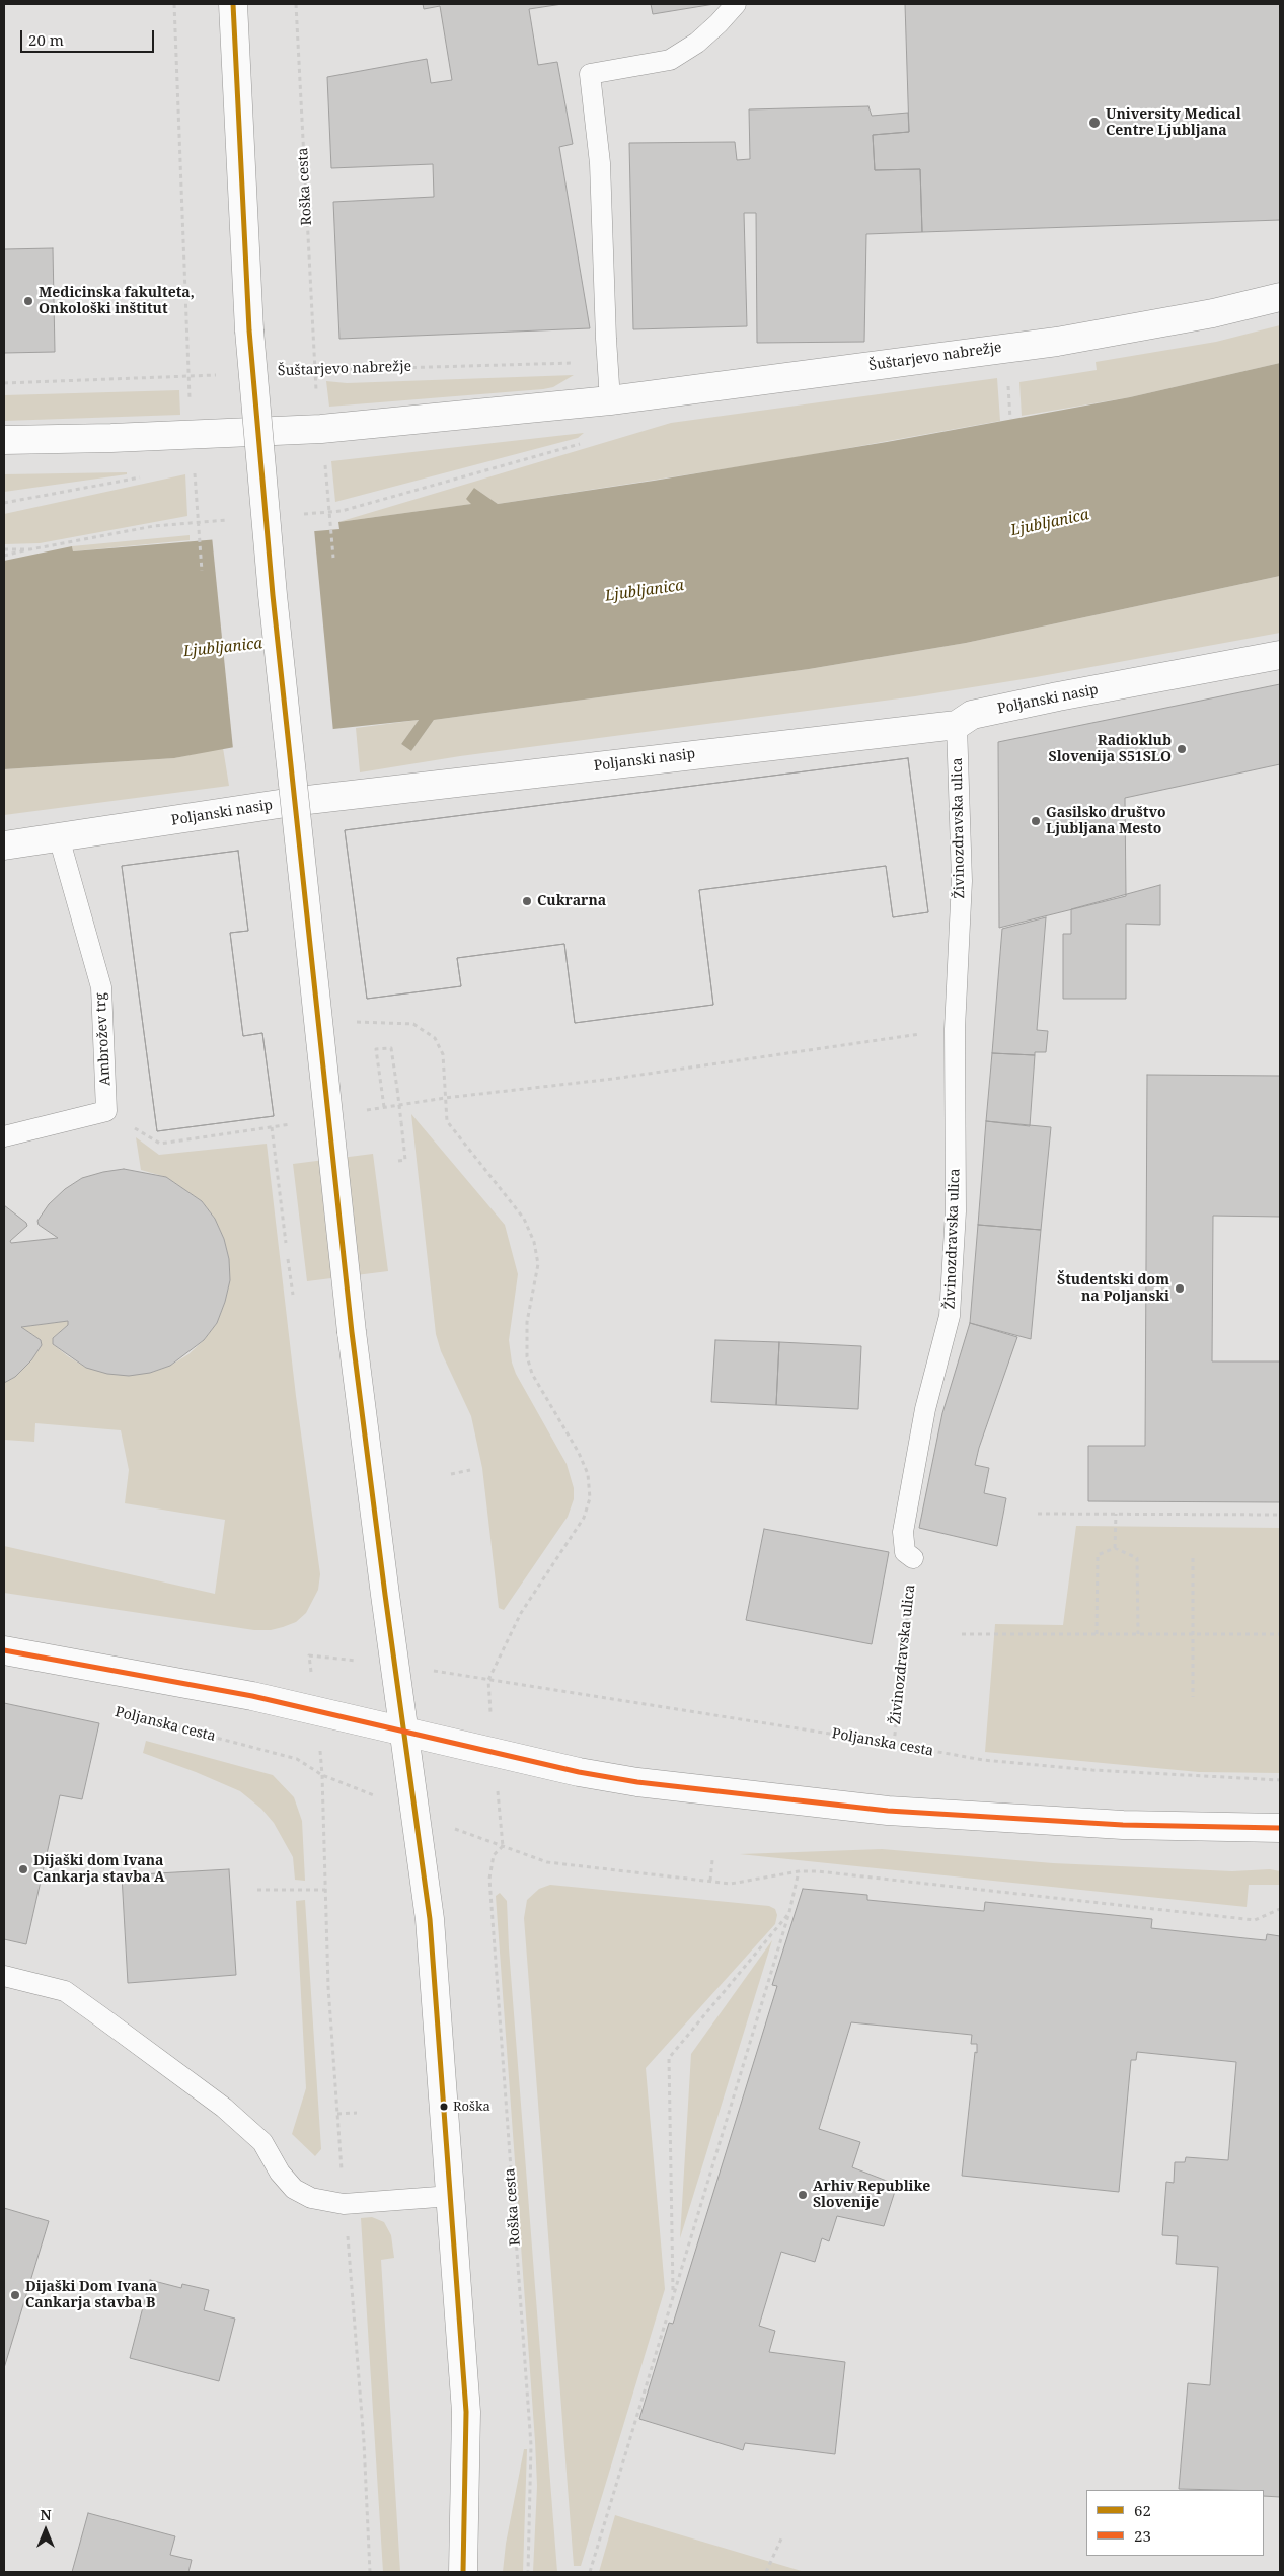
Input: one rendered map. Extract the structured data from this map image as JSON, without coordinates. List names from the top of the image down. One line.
{"streets":{"main road":["Šuštarjevo nabrežje","Poljanski nasip"],"lane":["Živinozdravska ulica","Ambrožev trg"],"path":["Roška cesta","Poljanska cesta"]},"crossings":[["Roška cesta","Šuštarjevo nabrežje"],["Poljanski nasip","Živinozdravska ulica"],["Poljanski nasip","Ambrožev trg"],["Živinozdravska ulica","Poljanska cesta"]],"water":["Ljubljanica"],"places":["University Medical Centre Ljubljana","Medicinska fakulteta, Onkološki inštitut","Radioklub Slovenija S51SLO","Gasilsko društvo Ljubljana Mesto","Cukrarna","Študentski dom na Poljanski","Dijaški dom Ivana Cankarja stavba A","Roška","Arhiv Republike Slovenije","Dijaški Dom Ivana Cankarja stavba B"],"lines":["transit line 62","transit line 23"],"legend":["62","23"],"scale_bar":"20 m","north":"top"}
